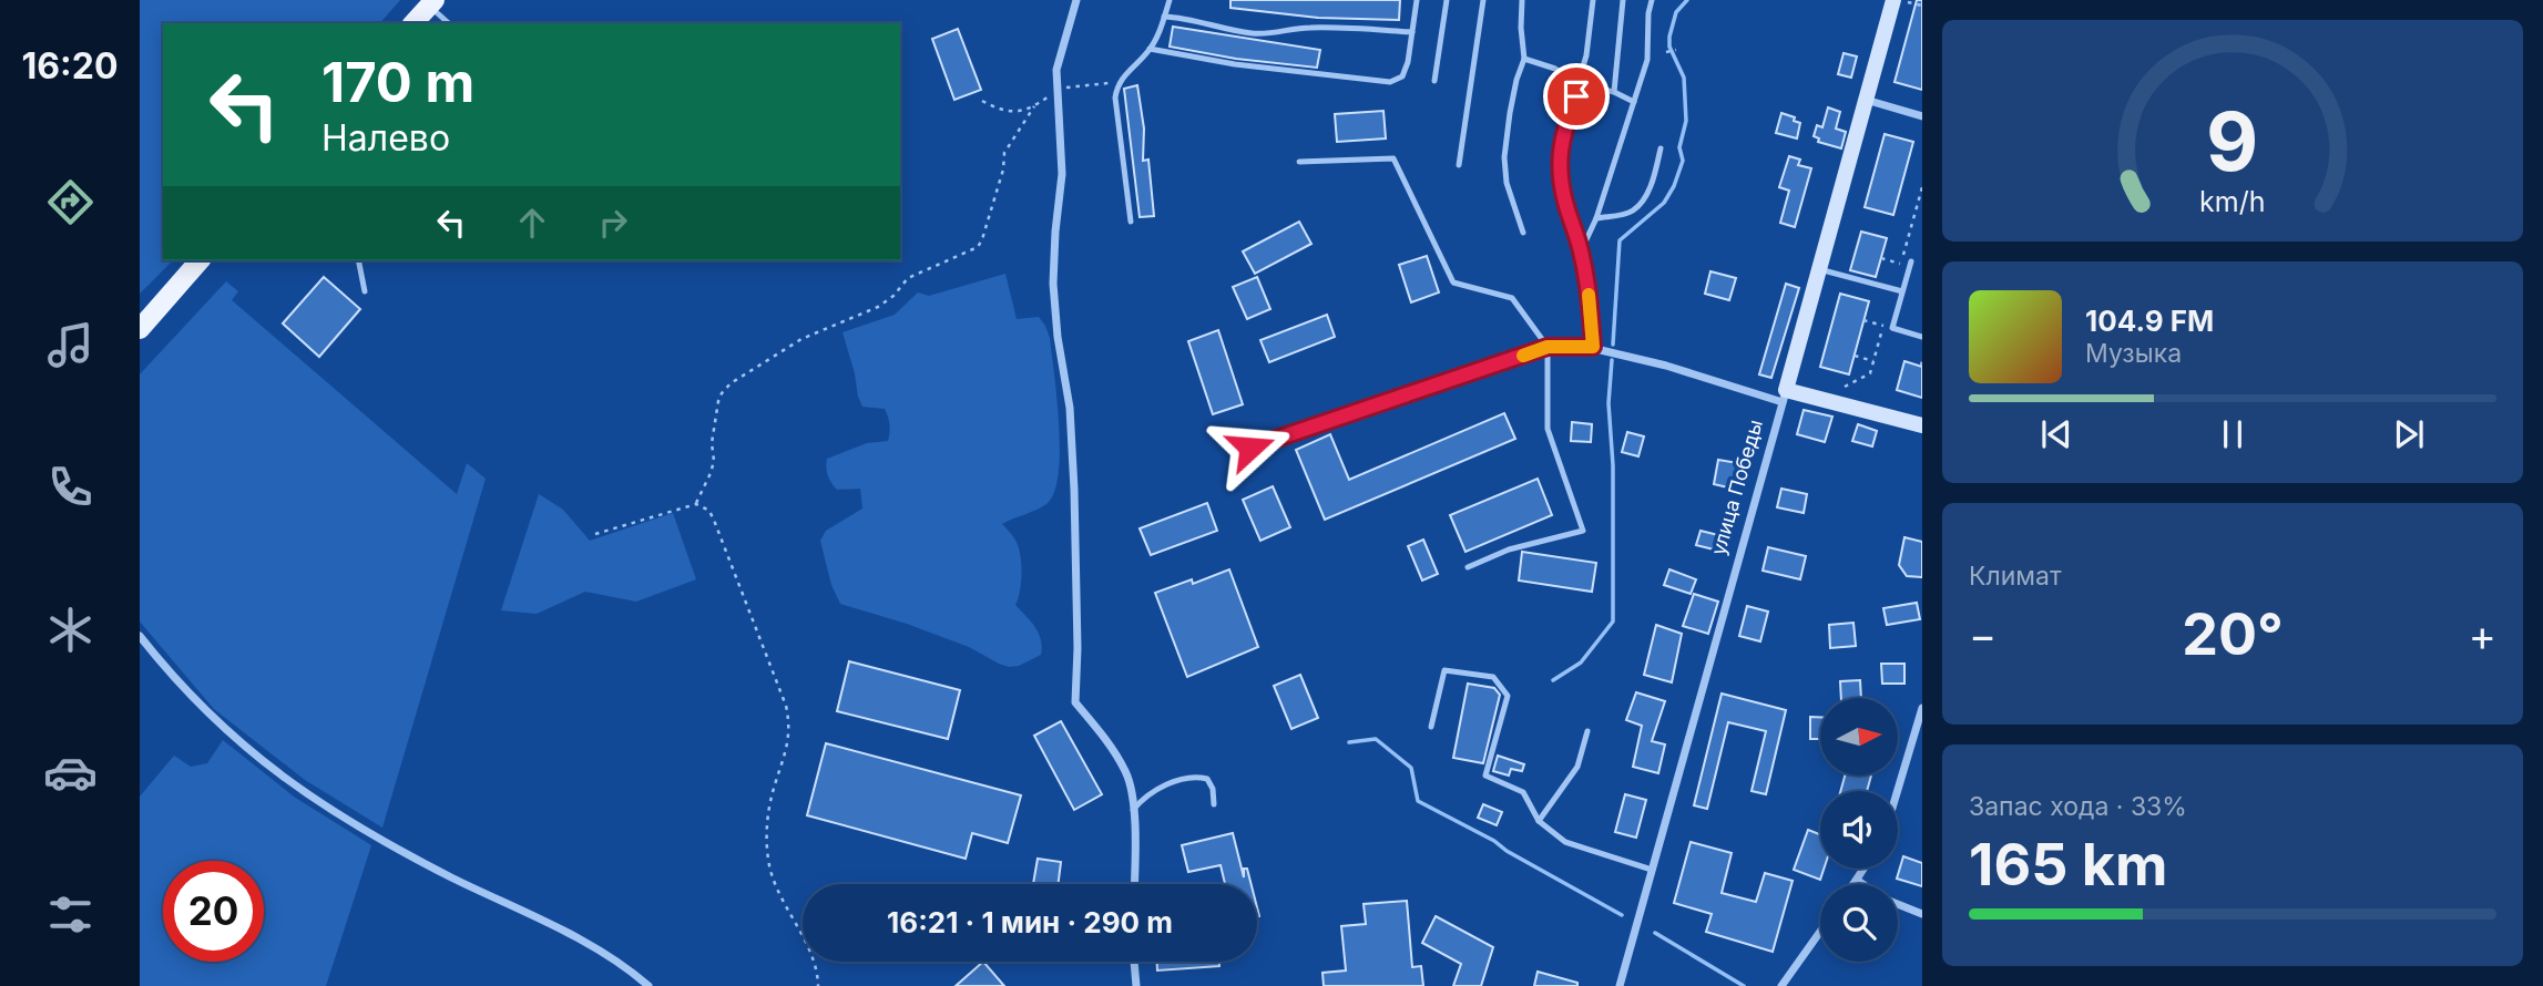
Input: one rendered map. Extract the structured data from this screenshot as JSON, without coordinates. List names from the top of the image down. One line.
{"streets":{"street":["улица Победы"]},"north":"right","page":{"tabs":"16:20","turn":["170 m","Налево"],"song":["104.9 FM","Музыка"],"tile":["Климат",["Запас хода · 33%","165 km"]],"heat":["−","20°","+"],"limit":"20","trip":"16:21 · 1 мин · 290 m","gauge":["9","km/h"]}}
